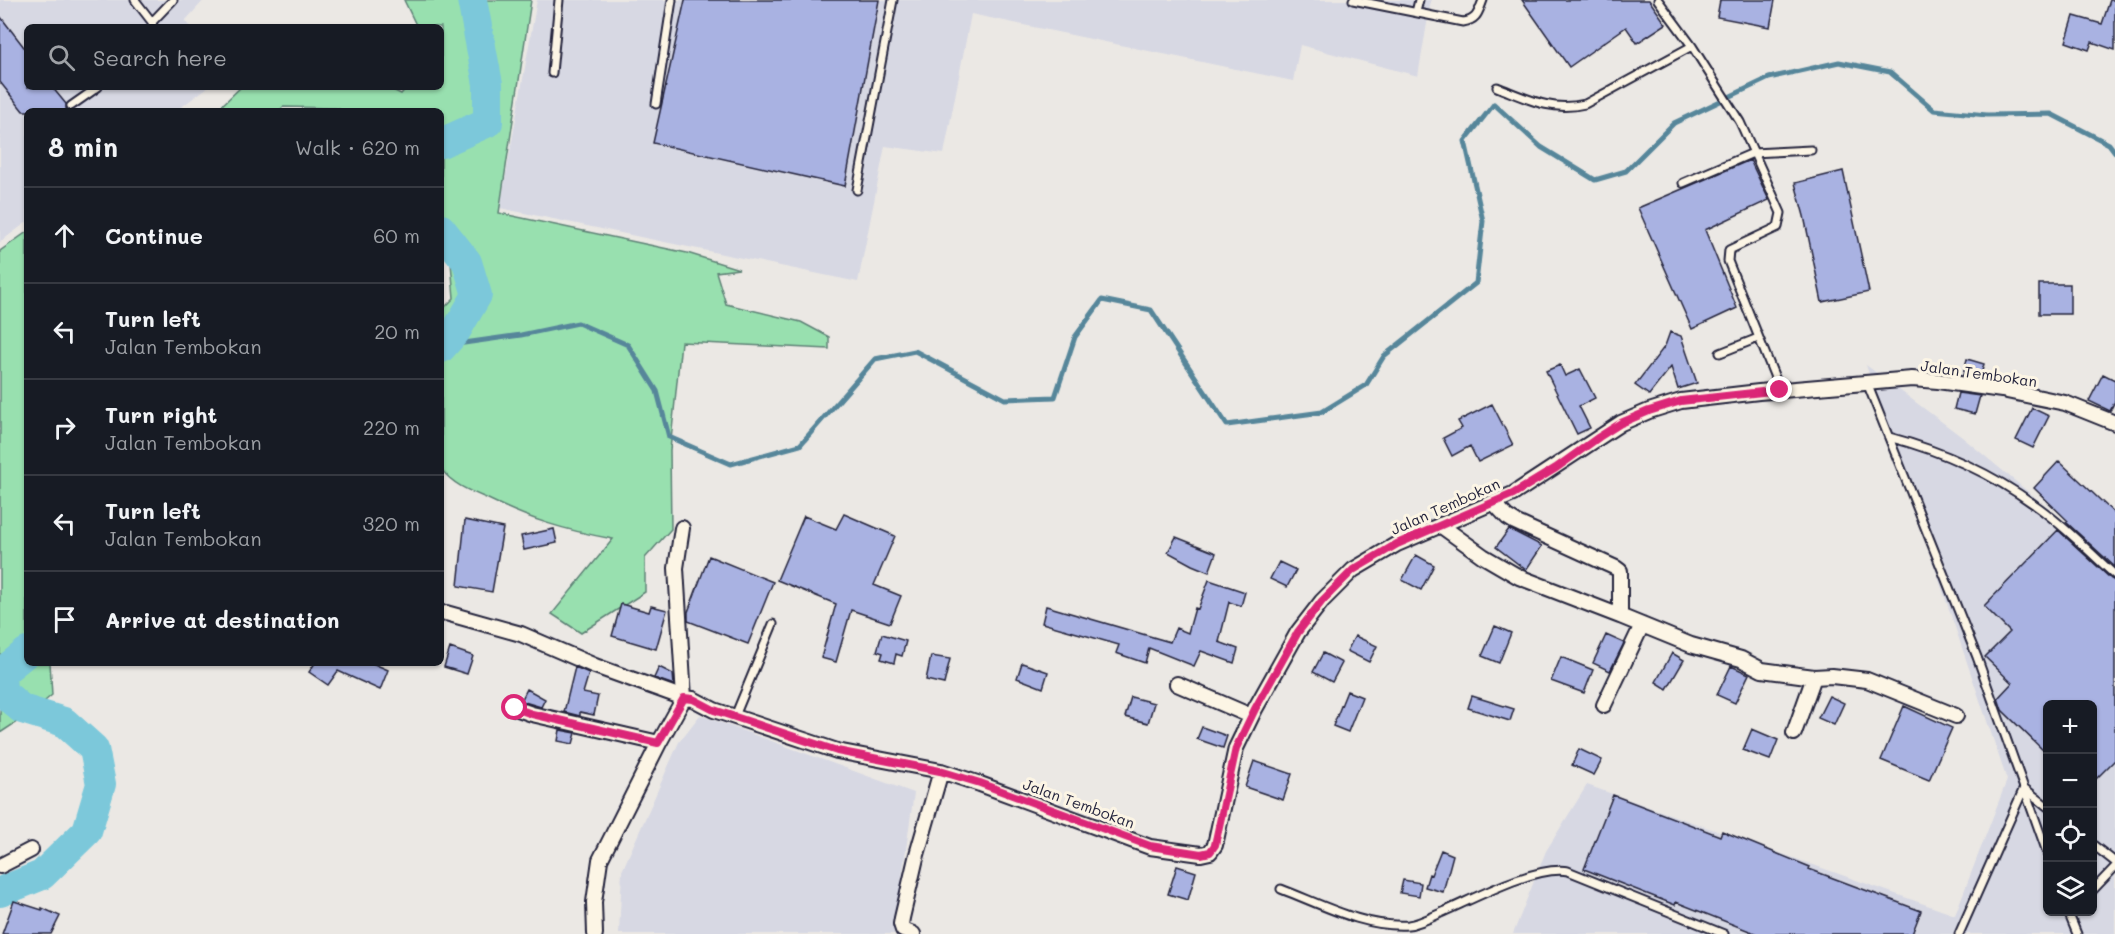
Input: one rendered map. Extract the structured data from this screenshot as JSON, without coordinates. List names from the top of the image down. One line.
{"streets":{"street":["Jalan Tembokan"]},"page":{"search":"Search here","heading":["8 min","Walk · 620 m"],"list":[["Continue","60 m"],["Turn left","Jalan Tembokan","20 m"],["Turn right","Jalan Tembokan","220 m"],["Turn left","Jalan Tembokan","320 m"],"Arrive at destination"],"map_buttons":["+","−"]}}
